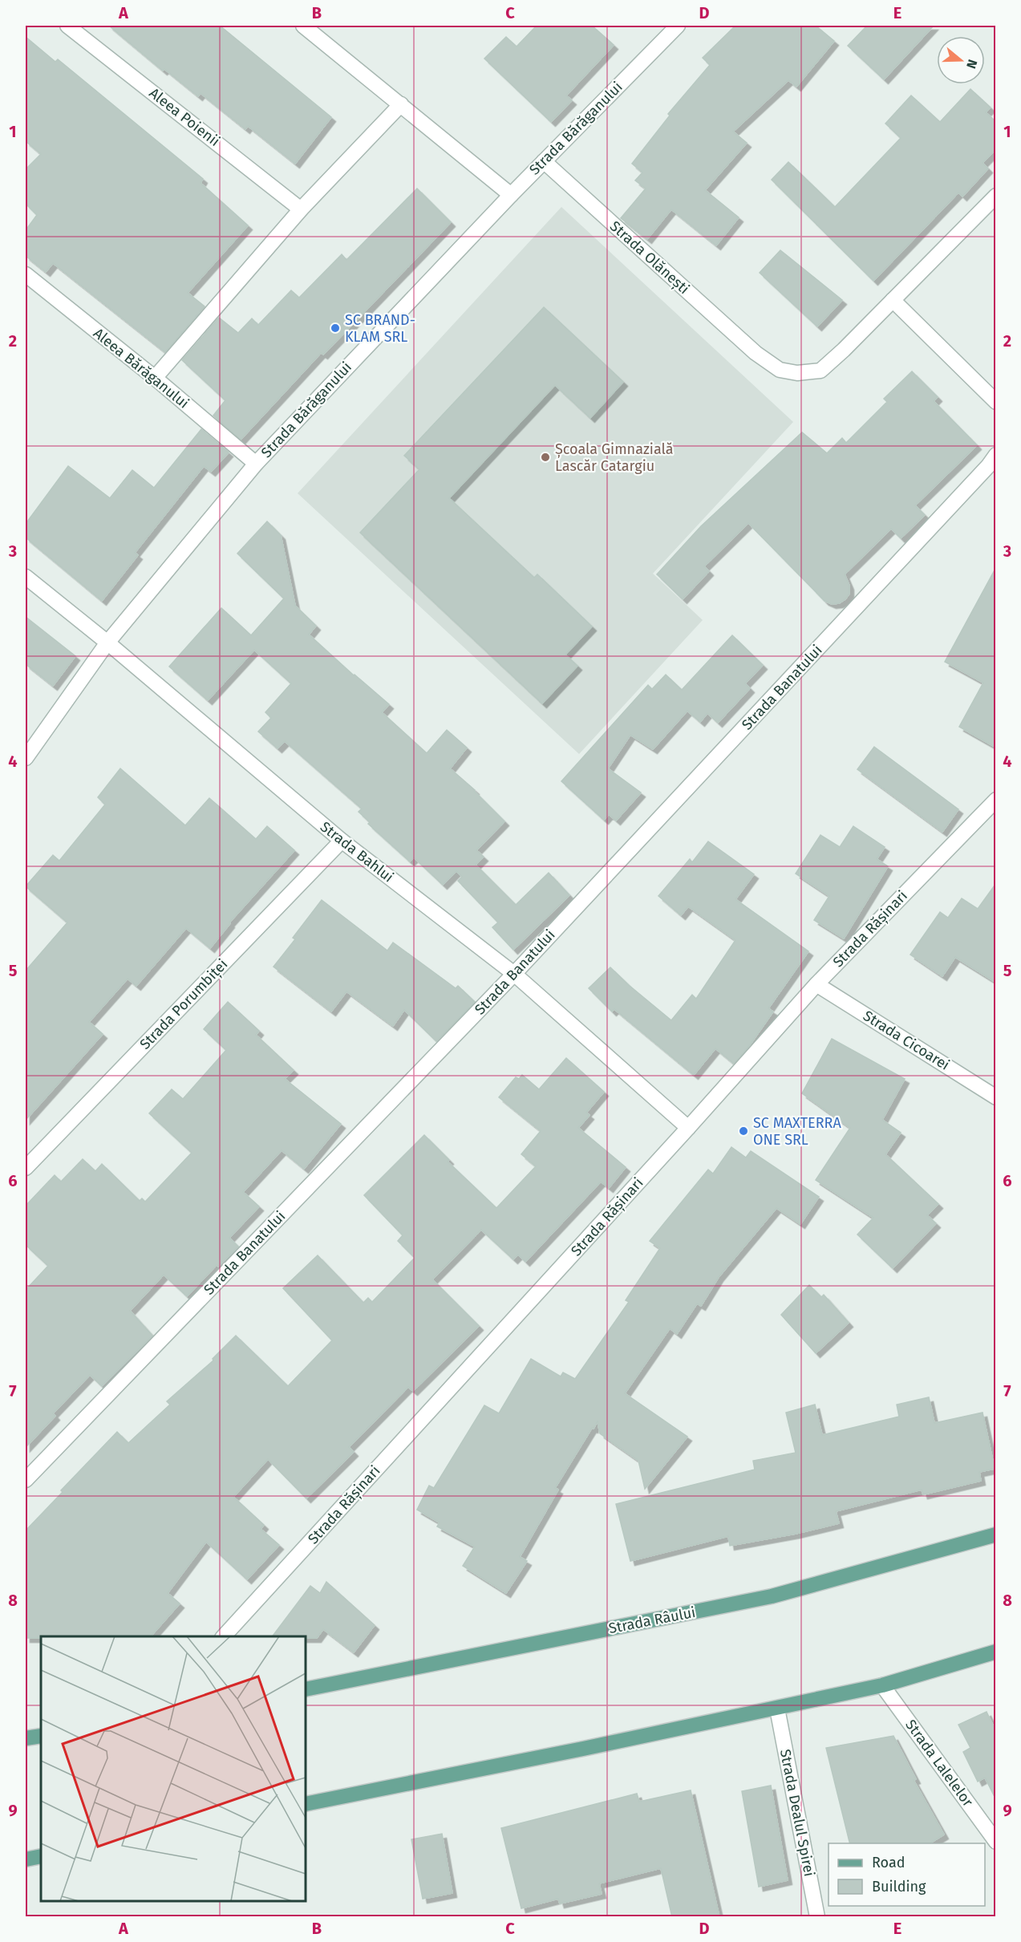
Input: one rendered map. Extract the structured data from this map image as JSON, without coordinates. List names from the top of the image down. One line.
{"streets":{"main road":["Strada Râului"],"street":["Aleea Poienii","Strada Bărăganului","Strada Olănești","Aleea Bărăganului","Strada Banatului","Strada Bahlui","Strada Rășinari","Strada Porumbiței","Strada Cicoarei","Strada Lalelelor","Strada Dealul Spirei"]},"crossings":[["Strada Bărăganului","Strada Olănești"],["Strada Bărăganului","Aleea Bărăganului"],["Strada Bărăganului","Strada Bahlui"],["Strada Banatului","Strada Bahlui"],["Strada Bahlui","Strada Rășinari"],["Strada Bahlui","Strada Porumbiței"],["Strada Rășinari","Strada Cicoarei"]],"places":["SC BRAND- KLAM SRL","Școala Gimnazială Lascăr Catargiu","SC MAXTERRA ONE SRL"],"legend":["Road","Building"],"north":"right","grid":{"columns":["A","B","C","D","E"],"rows":["1","2","3","4","5","6","7","8","9"]}}
